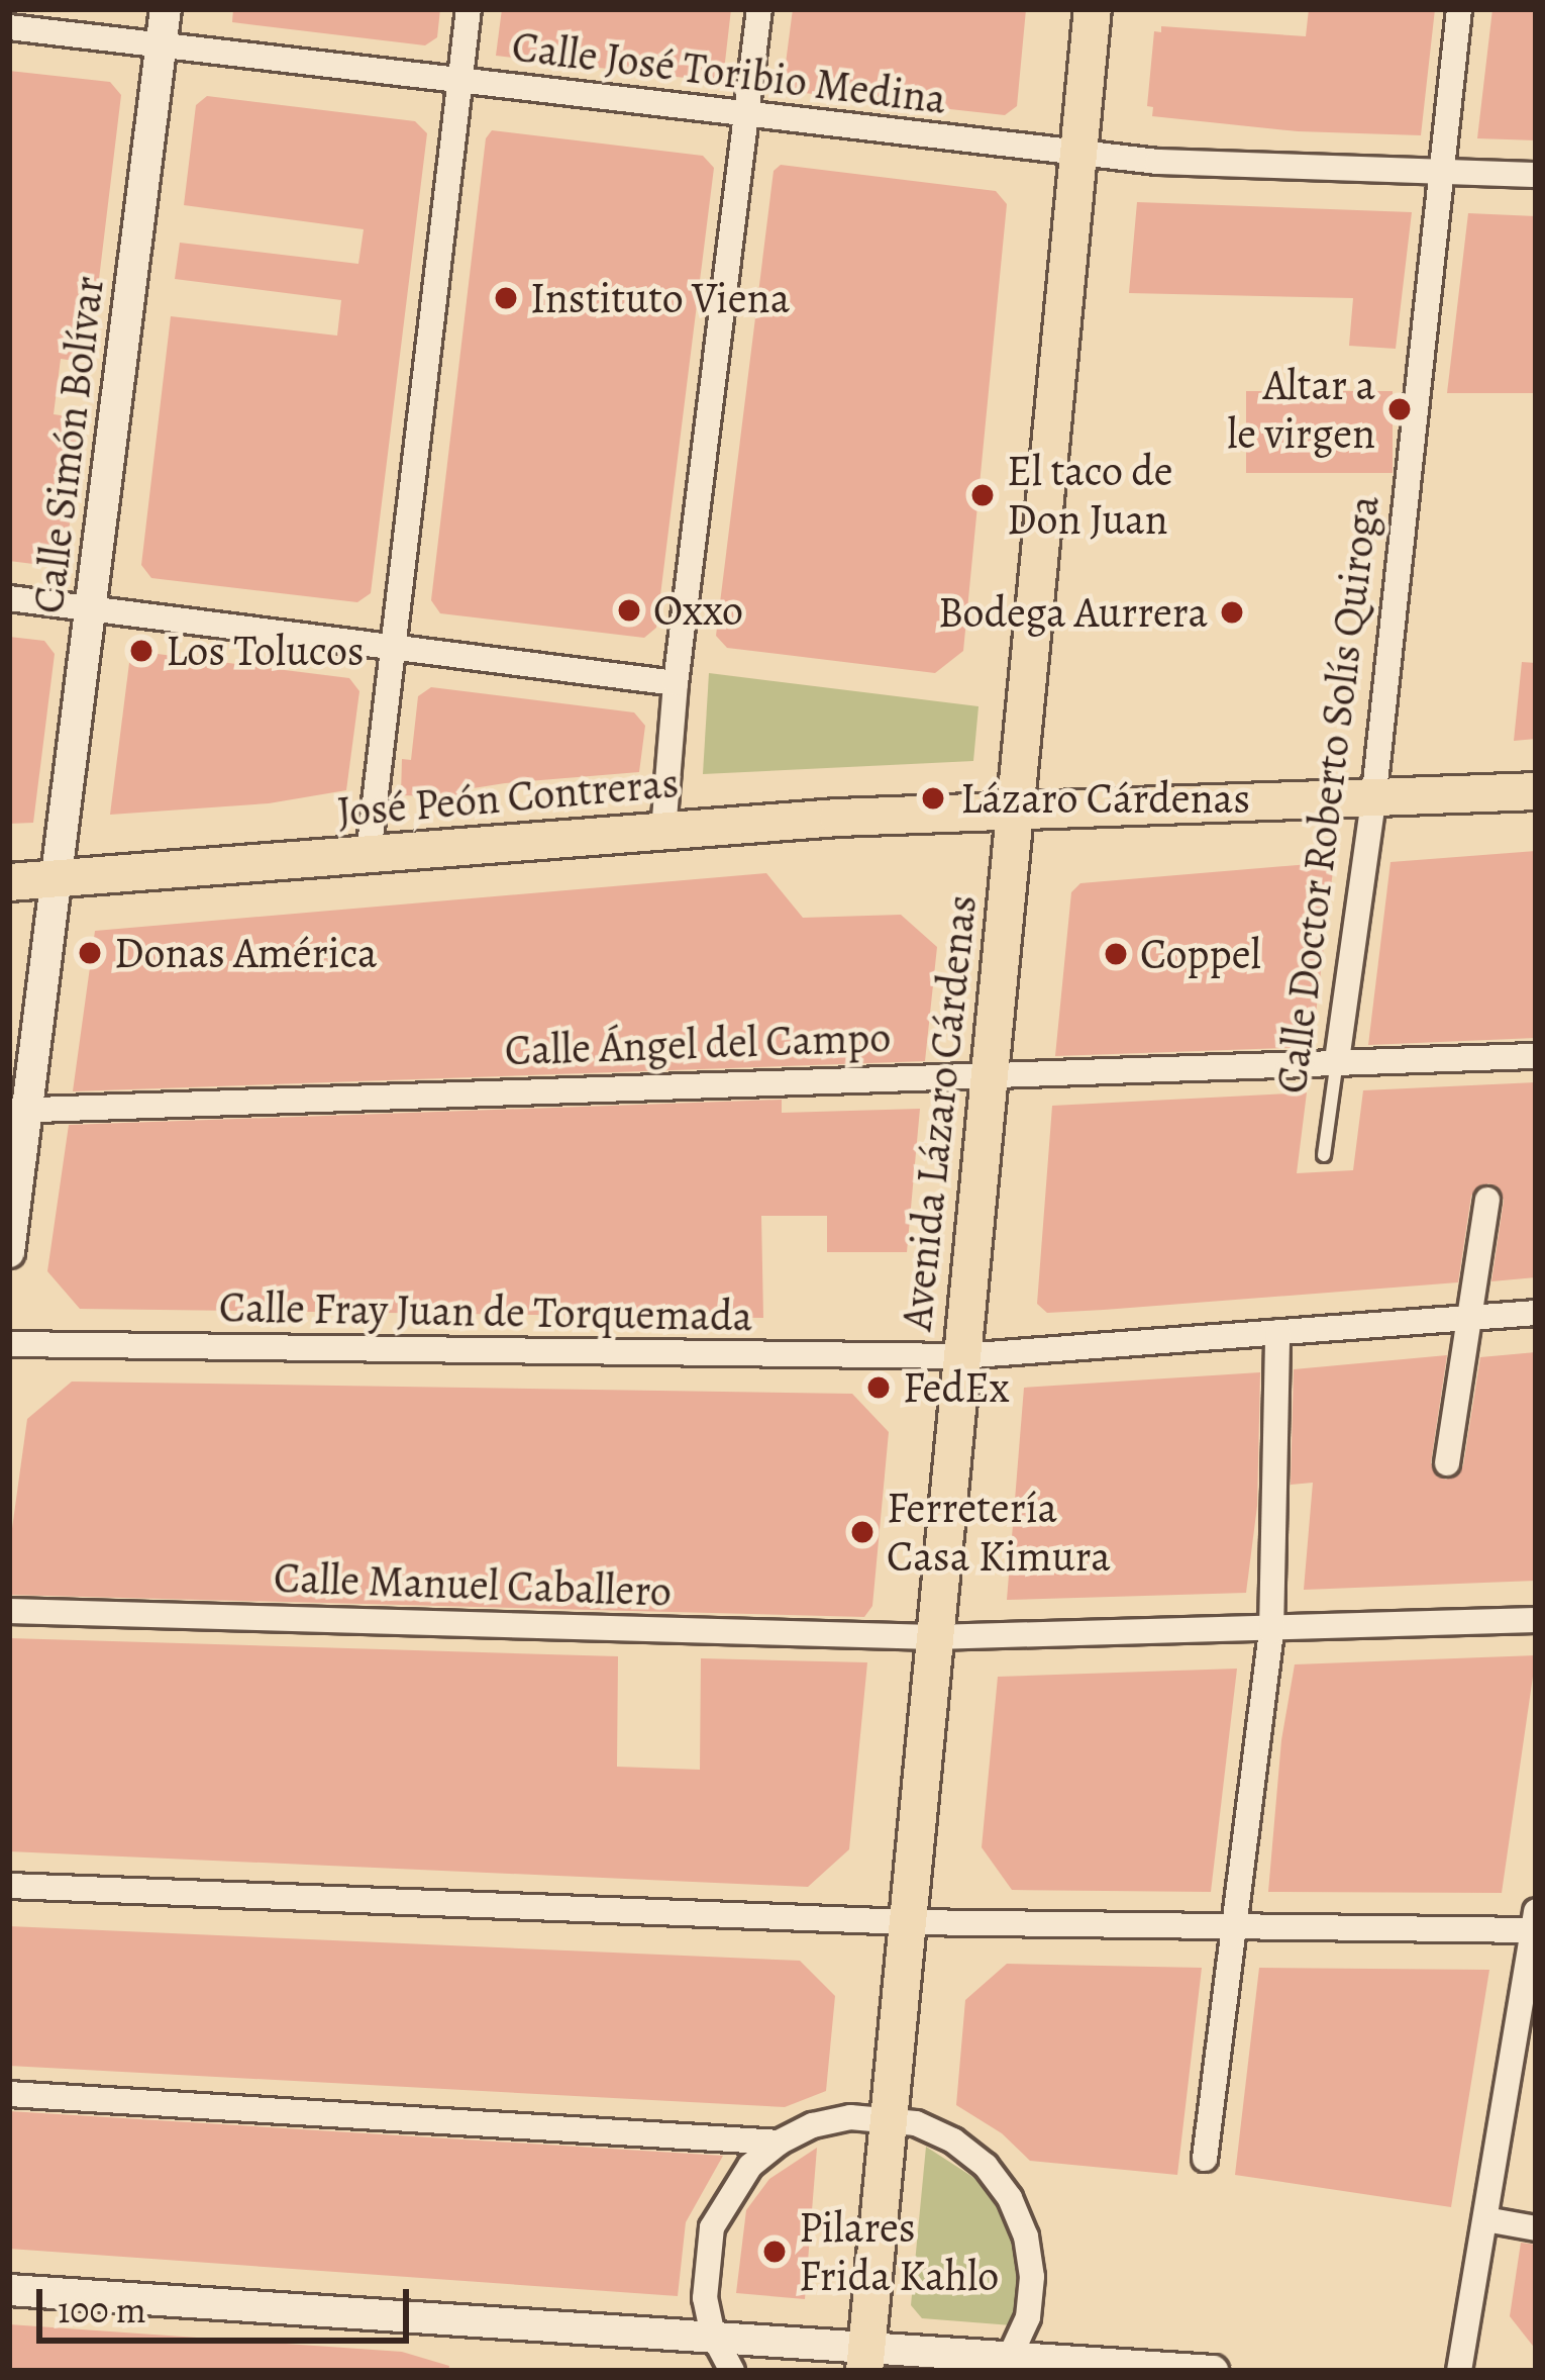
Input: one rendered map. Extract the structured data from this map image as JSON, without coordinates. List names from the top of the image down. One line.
{"streets":{"main road":["José Peón Contreras","Avenida Lázaro Cárdenas"],"street":["Calle José Toribio Medina","Calle Simón Bolívar","Calle Doctor Roberto Solís Quiroga","Calle Ángel del Campo","Calle Fray Juan de Torquemada","Calle Manuel Caballero"]},"crossings":[["Calle José Toribio Medina","Calle Simón Bolívar"],["Calle José Toribio Medina","Calle Doctor Roberto Solís Quiroga"],["Calle José Toribio Medina","Avenida Lázaro Cárdenas"],["Calle Simón Bolívar","José Peón Contreras"],["Calle Simón Bolívar","Calle Ángel del Campo"],["Calle Doctor Roberto Solís Quiroga","José Peón Contreras"],["Calle Doctor Roberto Solís Quiroga","Calle Ángel del Campo"],["José Peón Contreras","Avenida Lázaro Cárdenas"],["Calle Ángel del Campo","Avenida Lázaro Cárdenas"],["Avenida Lázaro Cárdenas","Calle Fray Juan de Torquemada"],["Avenida Lázaro Cárdenas","Calle Manuel Caballero"]],"places":["Instituto Viena","Altar a le virgen","El taco de Don Juan","Oxxo","Bodega Aurrera","Los Tolucos","Lázaro Cárdenas","Donas América","Coppel","FedEx","Ferretería Casa Kimura","Pilares Frida Kahlo"],"scale_bar":"100 m"}
